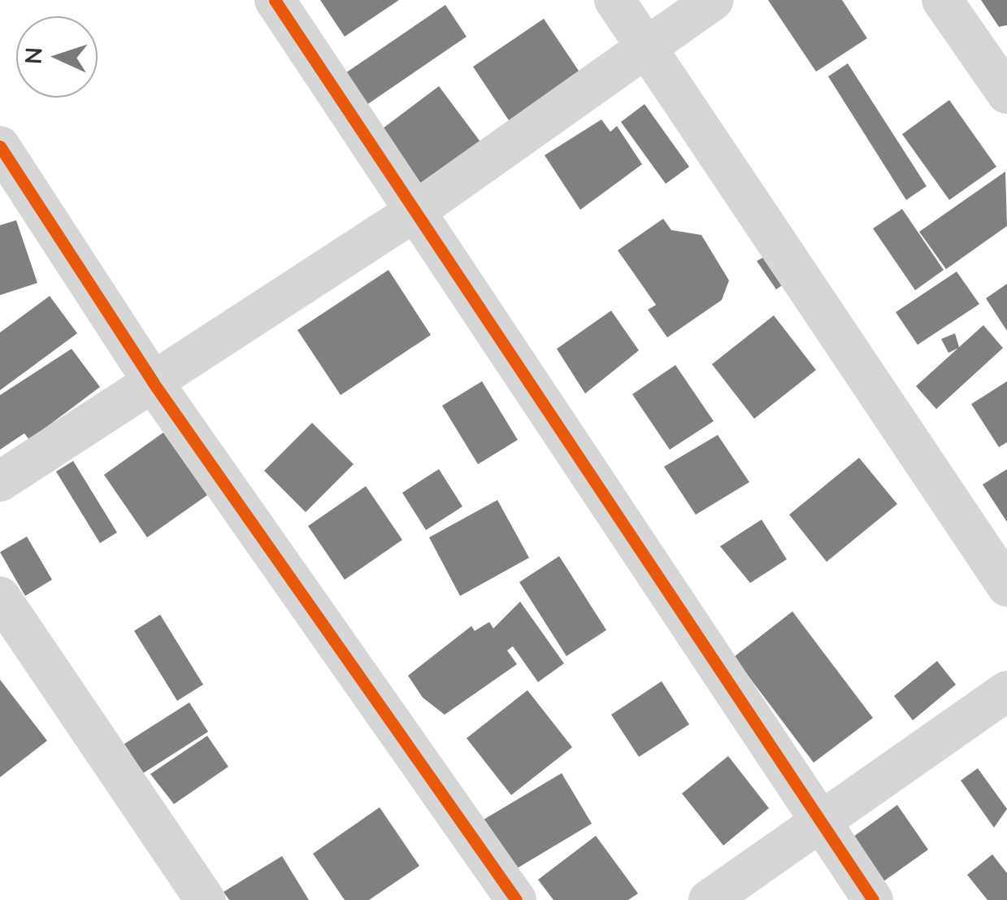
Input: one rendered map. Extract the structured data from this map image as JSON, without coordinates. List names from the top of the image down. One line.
{"north":"left"}
